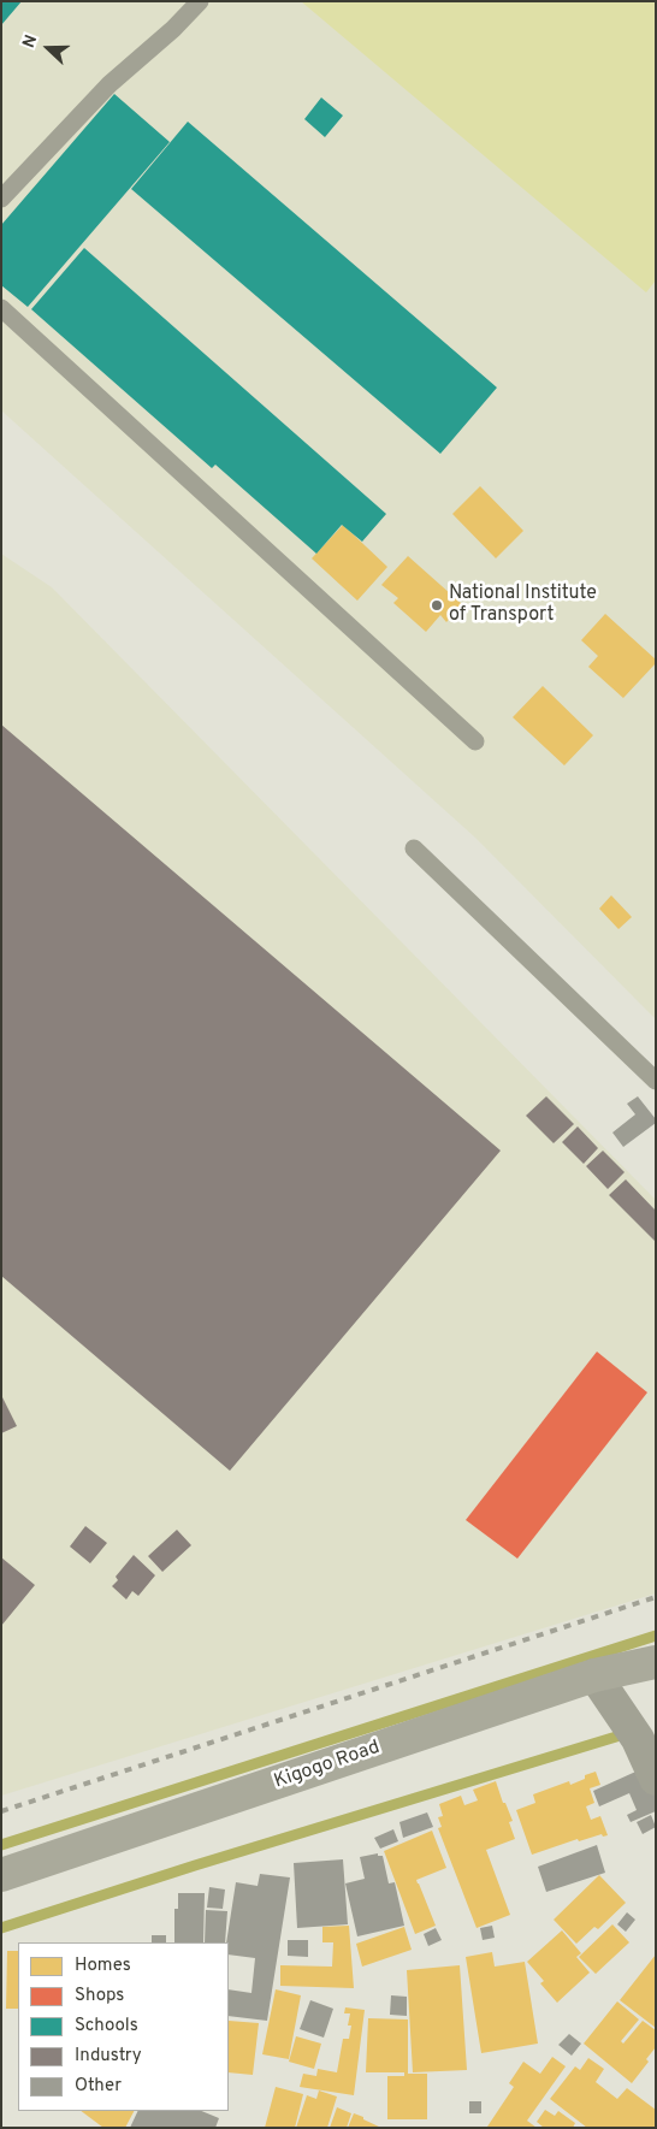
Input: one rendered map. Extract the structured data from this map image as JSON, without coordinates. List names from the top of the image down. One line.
{"streets":{"main road":["Kigogo Road"]},"places":["National Institute of Transport"],"legend":["Homes","Shops","Schools","Industry","Other"],"north":"left"}
